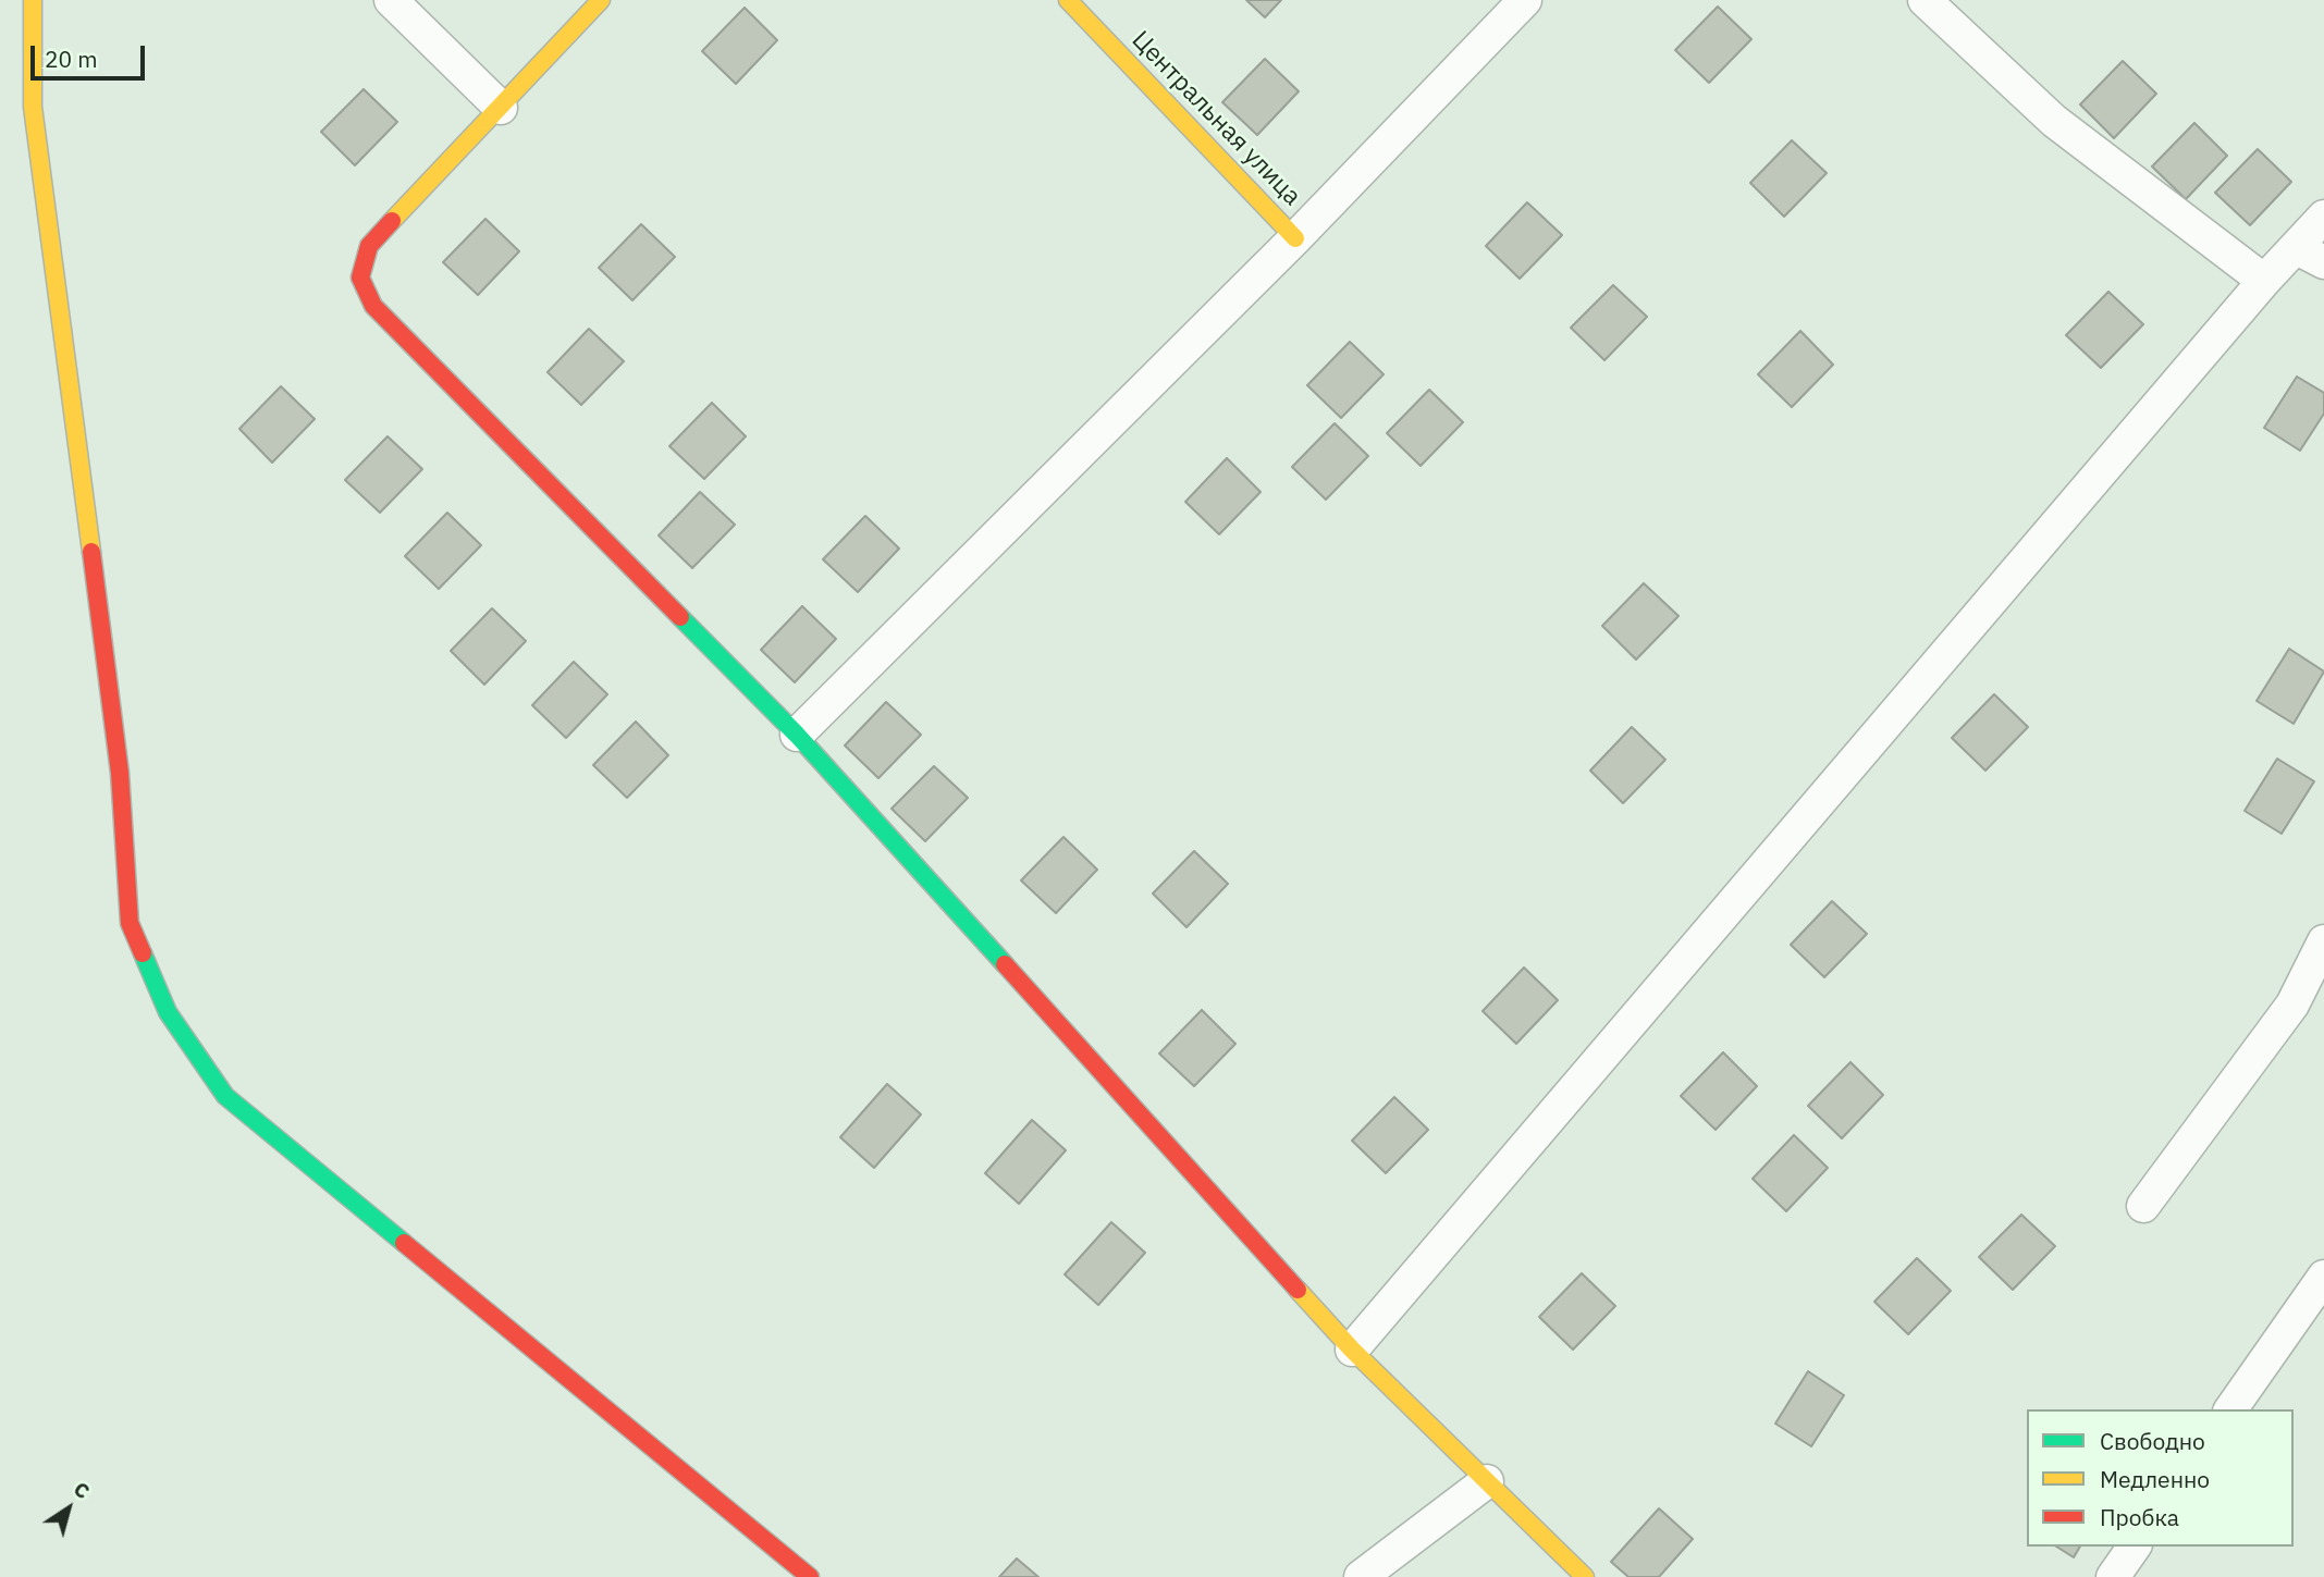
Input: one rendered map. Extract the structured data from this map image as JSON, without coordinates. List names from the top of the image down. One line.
{"streets":{"street":["Центральная улица"]},"legend":["Свободно","Медленно","Пробка"],"scale_bar":"20 m","north":"top right"}
